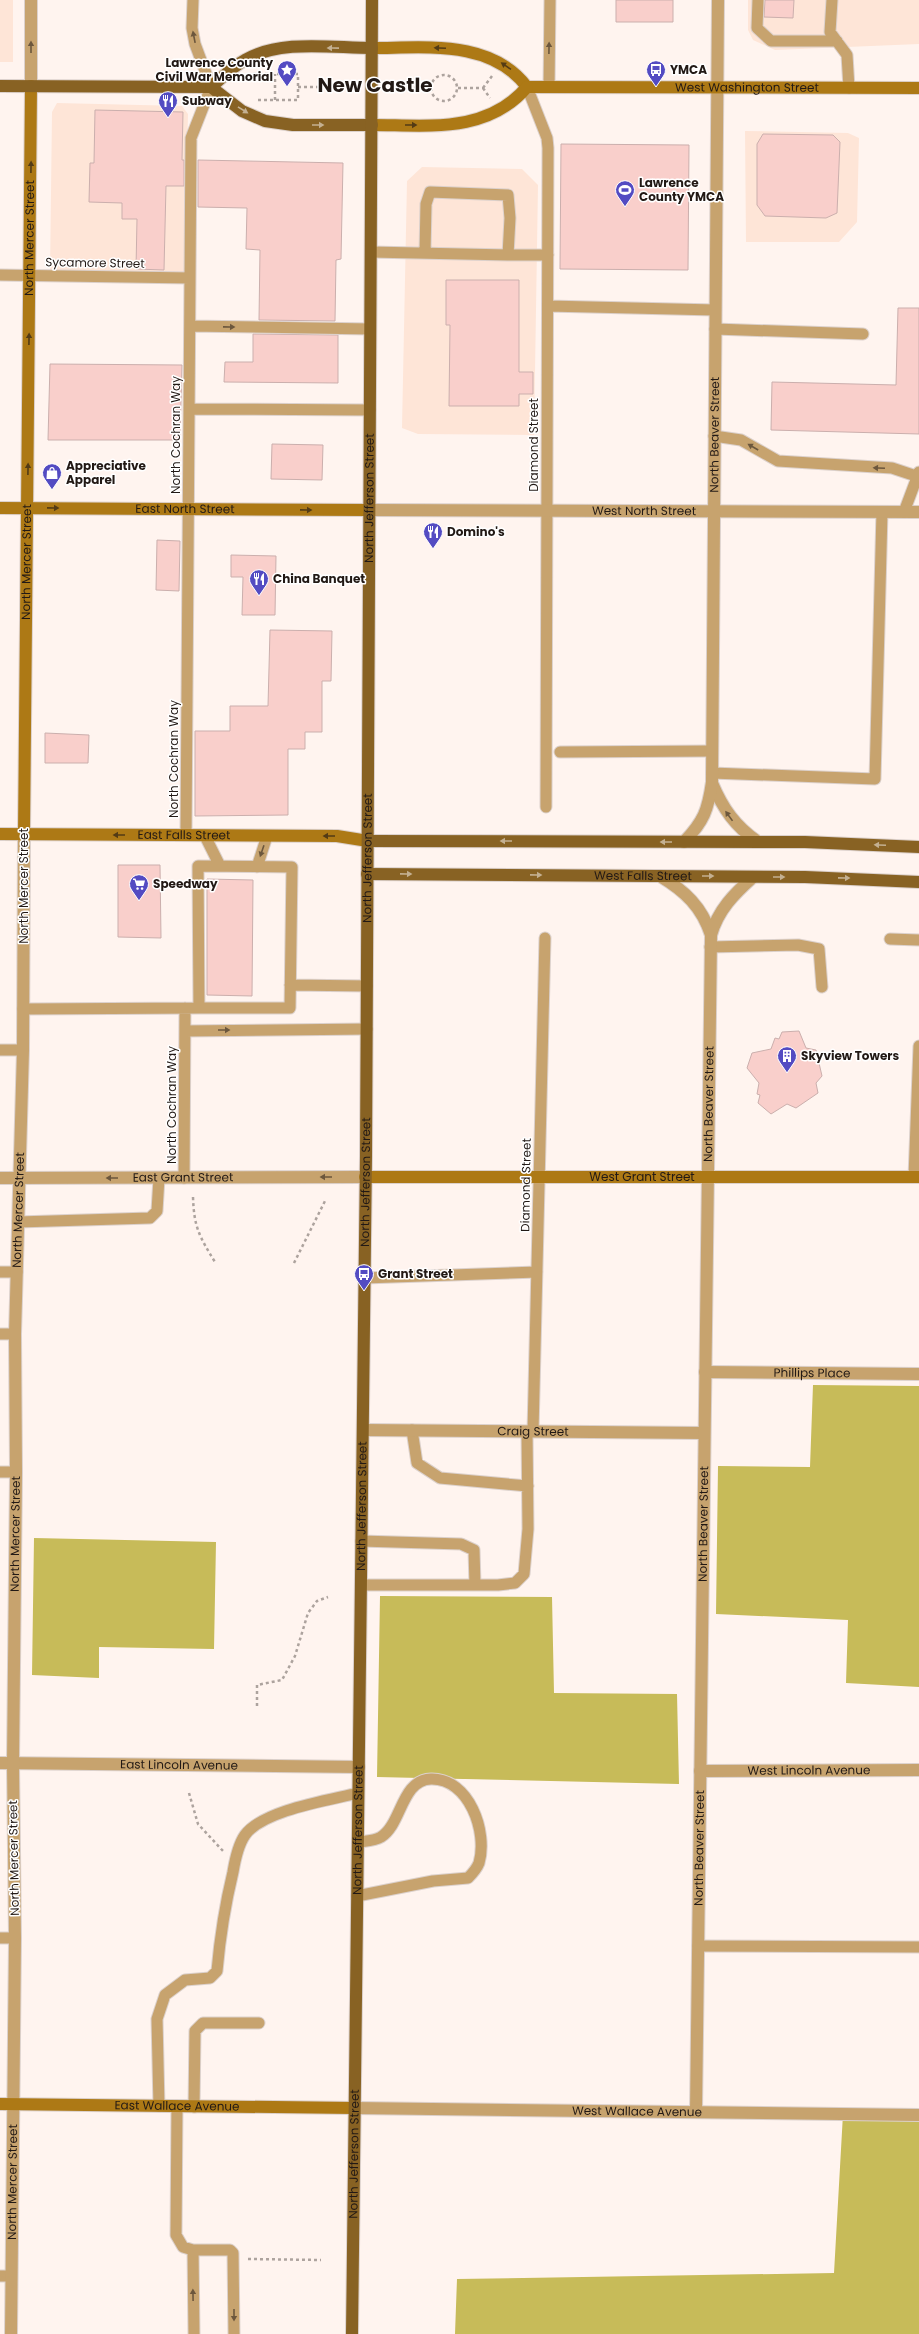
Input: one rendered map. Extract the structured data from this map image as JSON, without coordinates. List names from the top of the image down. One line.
{"streets":{"main road":["North Jefferson Street","West Falls Street"],"street":["West Washington Street","North Mercer Street","North Beaver Street","East North Street","West North Street","East Falls Street","West Grant Street","East Grant Street","Phillips Place","Craig Street","East Lincoln Avenue","West Lincoln Avenue","East Wallace Avenue","West Wallace Avenue"],"lane":["Sycamore Street","North Cochran Way","Diamond Street"]},"crossings":[["West Washington Street","North Beaver Street"],["West Washington Street","Diamond Street"],["North Mercer Street","Sycamore Street"],["North Mercer Street","East North Street"],["North Mercer Street","East Falls Street"],["North Mercer Street","East Grant Street"],["North Mercer Street","East Lincoln Avenue"],["North Mercer Street","East Wallace Avenue"],["Sycamore Street","North Cochran Way"],["North Cochran Way","East North Street"],["North Cochran Way","East Falls Street"],["North Cochran Way","East Grant Street"],["North Beaver Street","West North Street"],["North Beaver Street","West Falls Street"],["North Beaver Street","West Grant Street"],["North Beaver Street","Phillips Place"],["North Beaver Street","Craig Street"],["North Beaver Street","West Lincoln Avenue"],["North Beaver Street","West Wallace Avenue"],["Diamond Street","North Jefferson Street"],["Diamond Street","West North Street"],["Diamond Street","West Grant Street"],["Diamond Street","Craig Street"],["North Jefferson Street","East North Street"],["North Jefferson Street","West North Street"],["North Jefferson Street","East Falls Street"],["North Jefferson Street","West Falls Street"],["North Jefferson Street","West Grant Street"],["North Jefferson Street","East Grant Street"],["North Jefferson Street","Craig Street"],["North Jefferson Street","East Lincoln Avenue"],["North Jefferson Street","East Wallace Avenue"],["North Jefferson Street","West Wallace Avenue"],["East North Street","West North Street"],["West Grant Street","East Grant Street"],["East Wallace Avenue","West Wallace Avenue"]],"one_way":["East North Street","East Falls Street","East Grant Street"],"districts":["New Castle"],"places":{"place":["Lawrence County Civil War Memorial"],"bus stop":["YMCA","Grant Street"],"restaurant":["Subway","Domino's","China Banquet"],"sports":["Lawrence County YMCA"],"shop":["Appreciative Apparel"],"supermarket":["Speedway"],"building":["Skyview Towers"]}}
